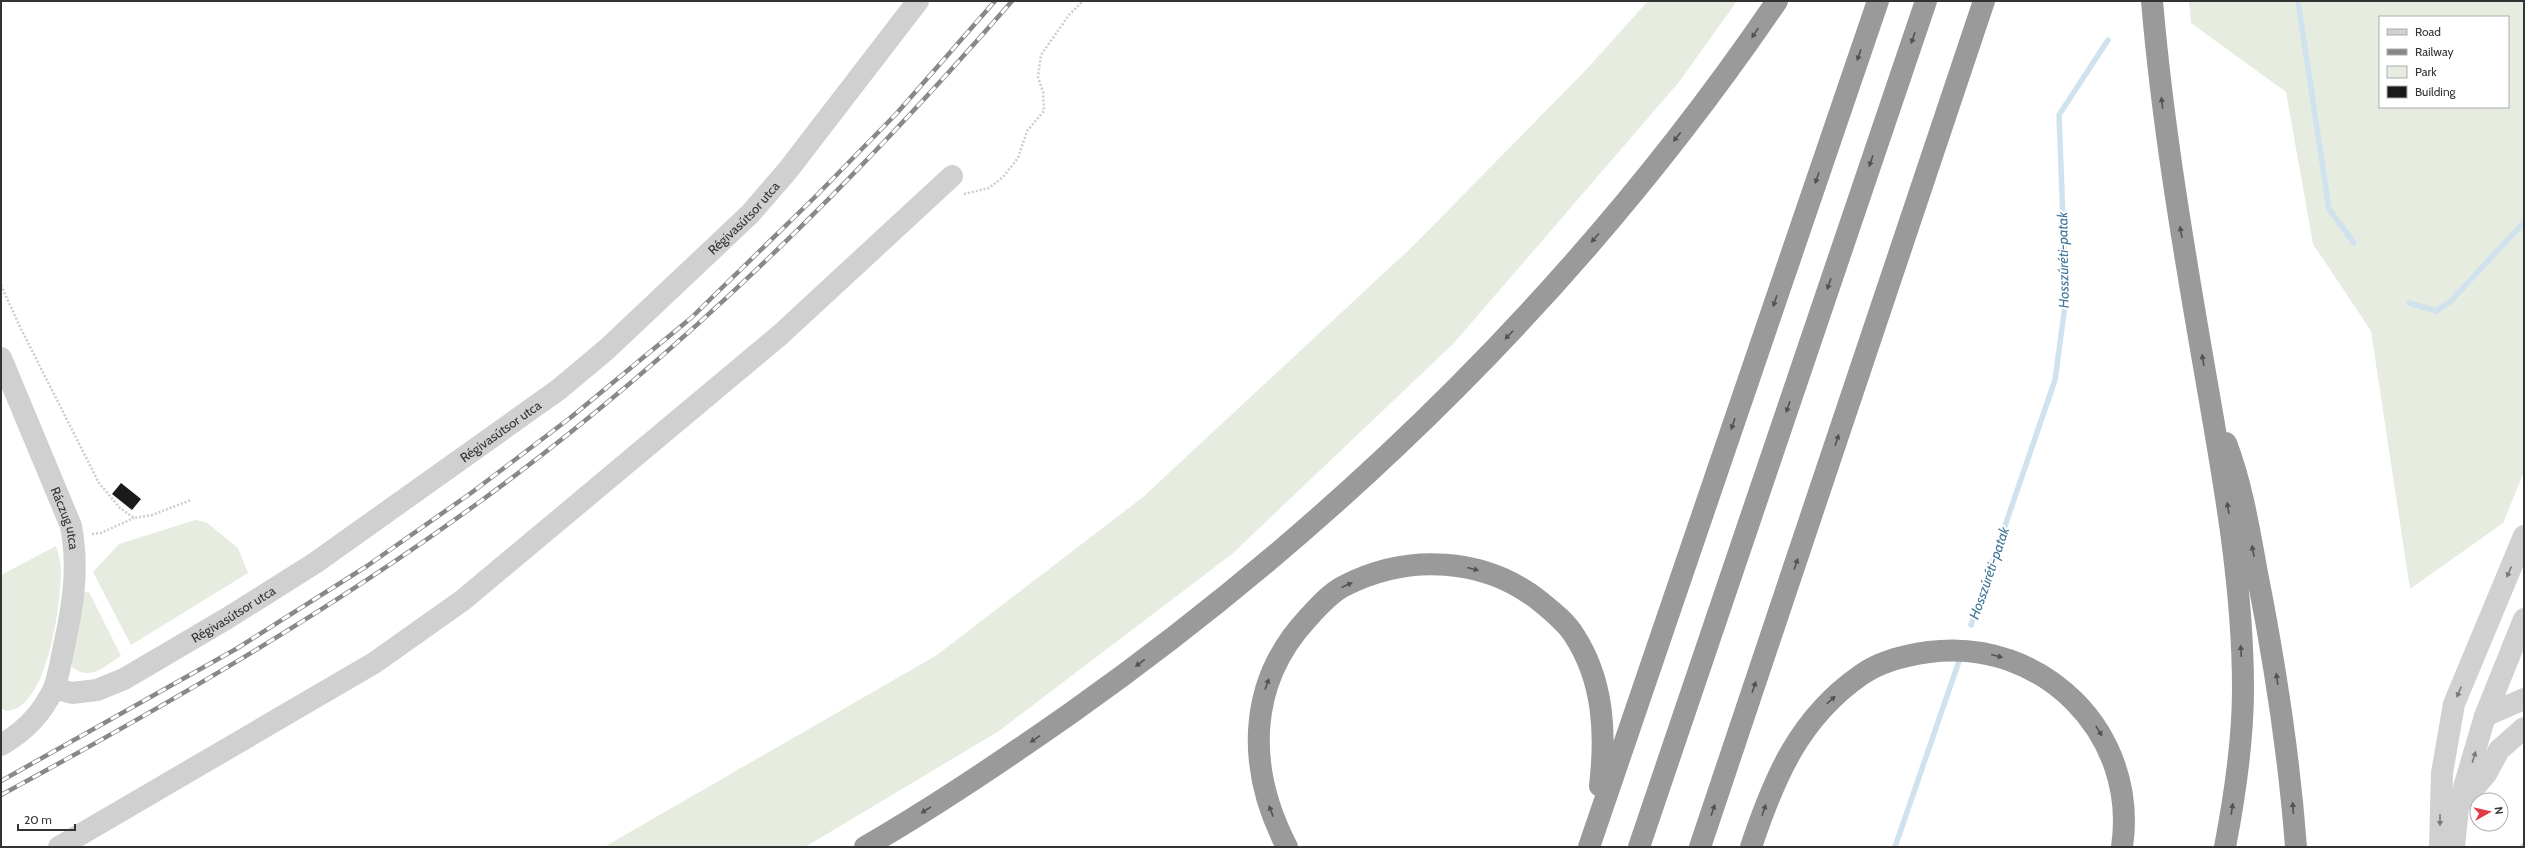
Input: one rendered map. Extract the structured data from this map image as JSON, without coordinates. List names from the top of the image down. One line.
{"streets":{"street":["Régivasútsor utca","Ráczug utca"]},"crossings":[["Régivasútsor utca","Ráczug utca"]],"water":["Hosszúréti-patak"],"legend":["Road","Railway","Park","Building"],"scale_bar":"20 m","north":"right"}
